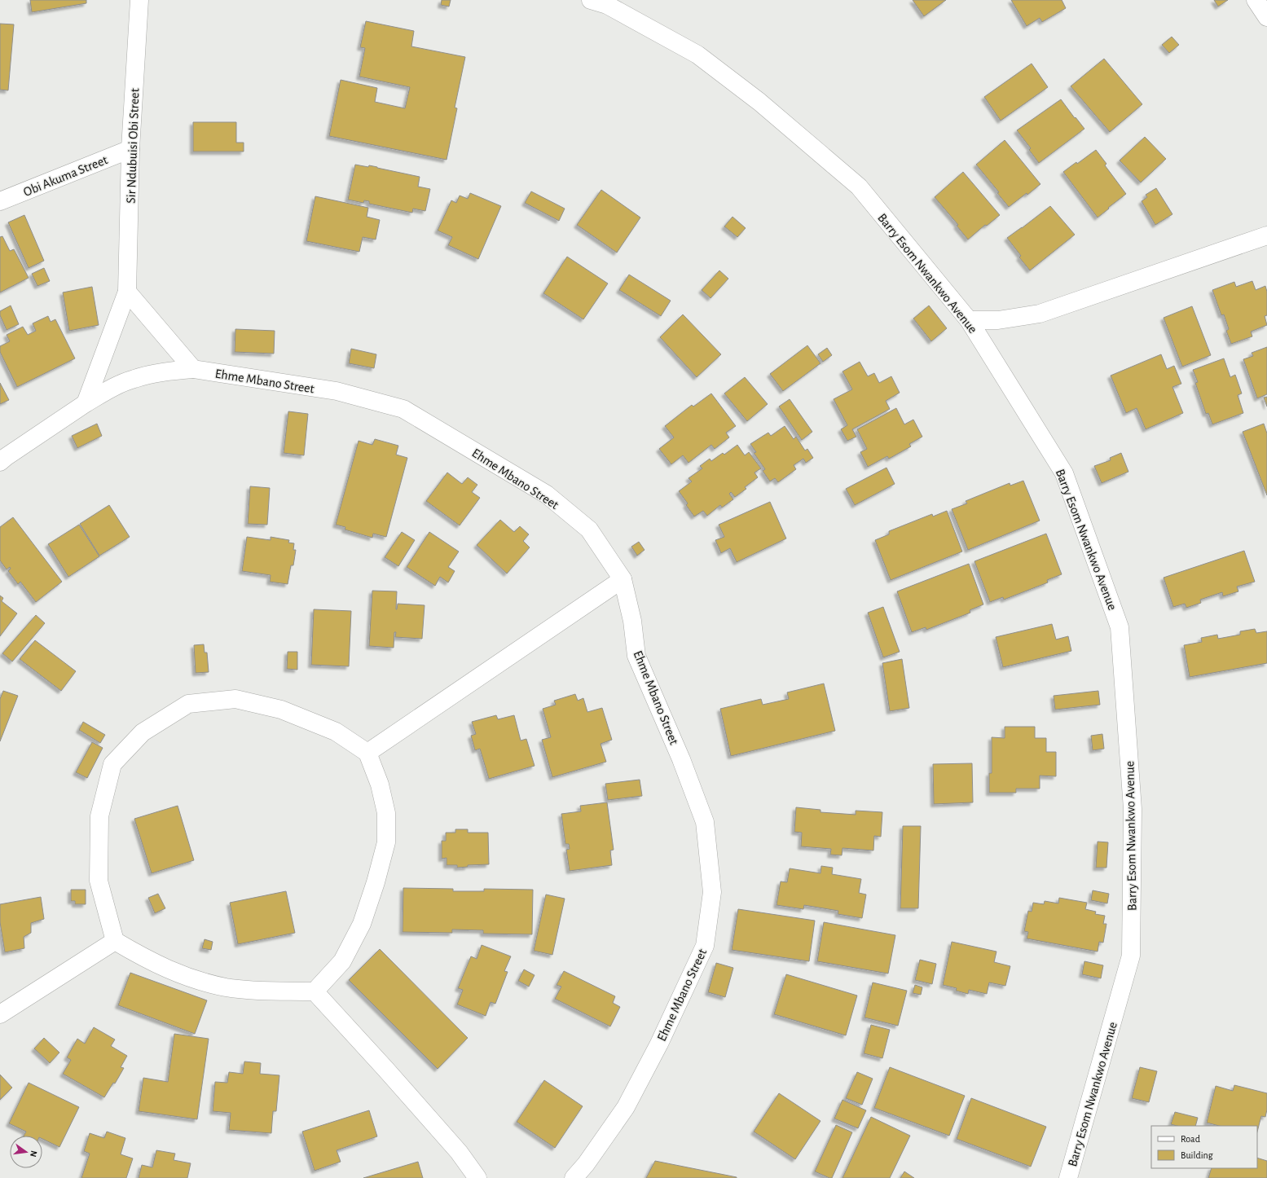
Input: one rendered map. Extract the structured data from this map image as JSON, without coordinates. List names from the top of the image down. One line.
{"streets":{"street":["Sir Ndubuisi Obi Street","Obi Akuma Street","Barry Esom Nwankwo Avenue","Ehme Mbano Street"]},"crossings":[["Sir Ndubuisi Obi Street","Obi Akuma Street"],["Sir Ndubuisi Obi Street","Ehme Mbano Street"]],"legend":["Road","Building"],"north":"right"}
